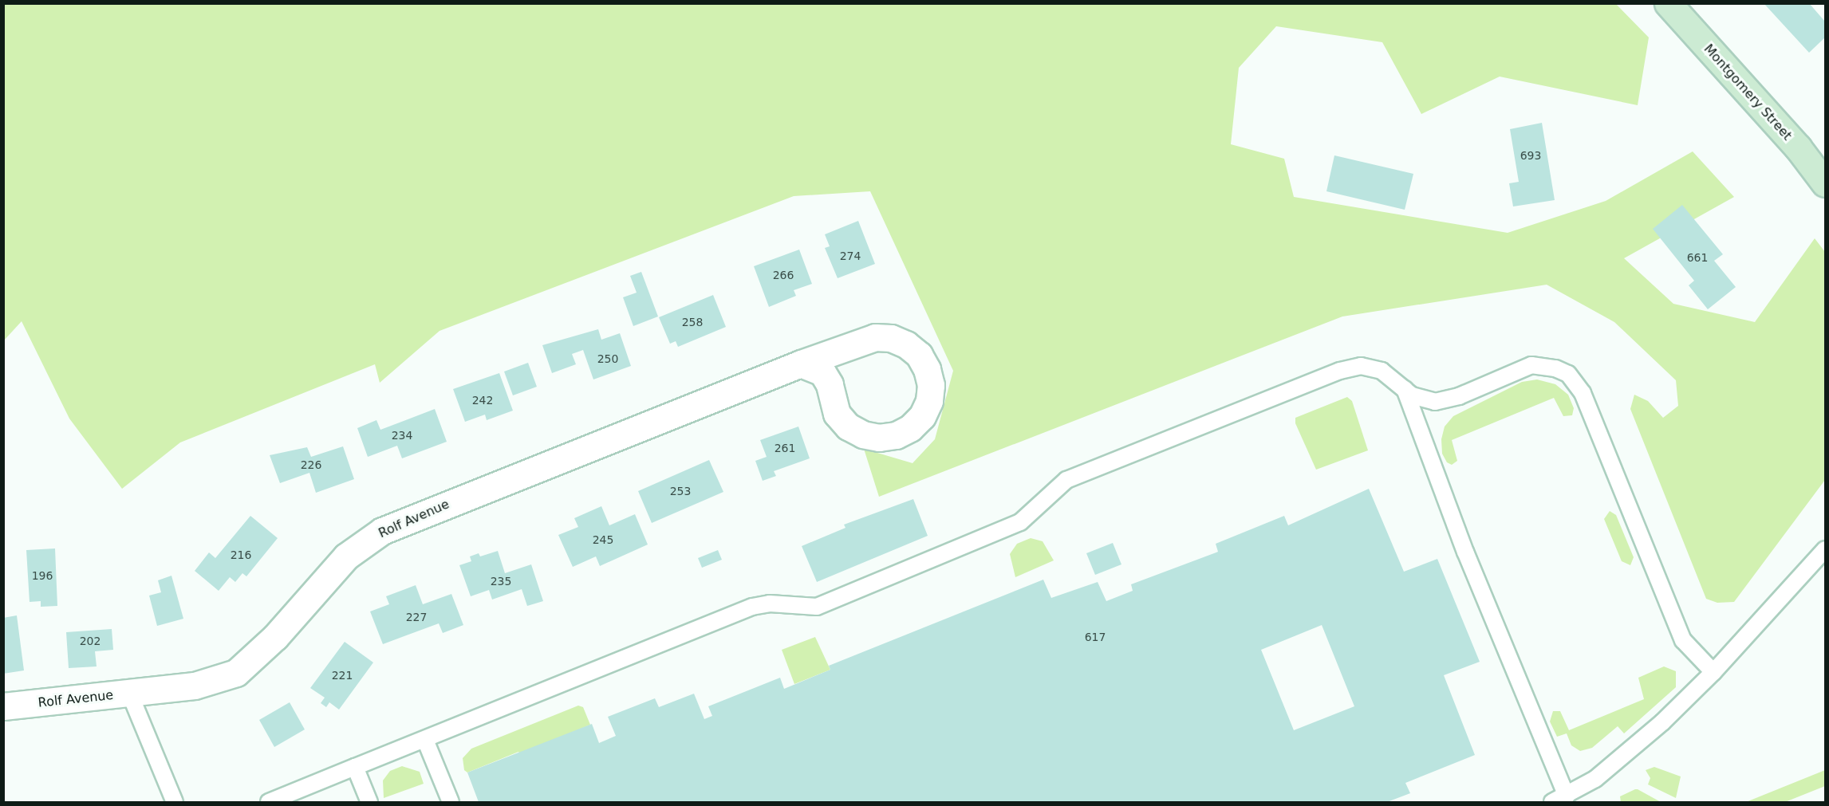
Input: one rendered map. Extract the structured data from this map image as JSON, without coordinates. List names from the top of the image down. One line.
{"streets":{"main road":["Montgomery Street"],"street":["Rolf Avenue"]},"house_numbers":["693","274","661","266","258","250","242","234","261","226","253","245","216","196","235","227","617","202","221"]}
